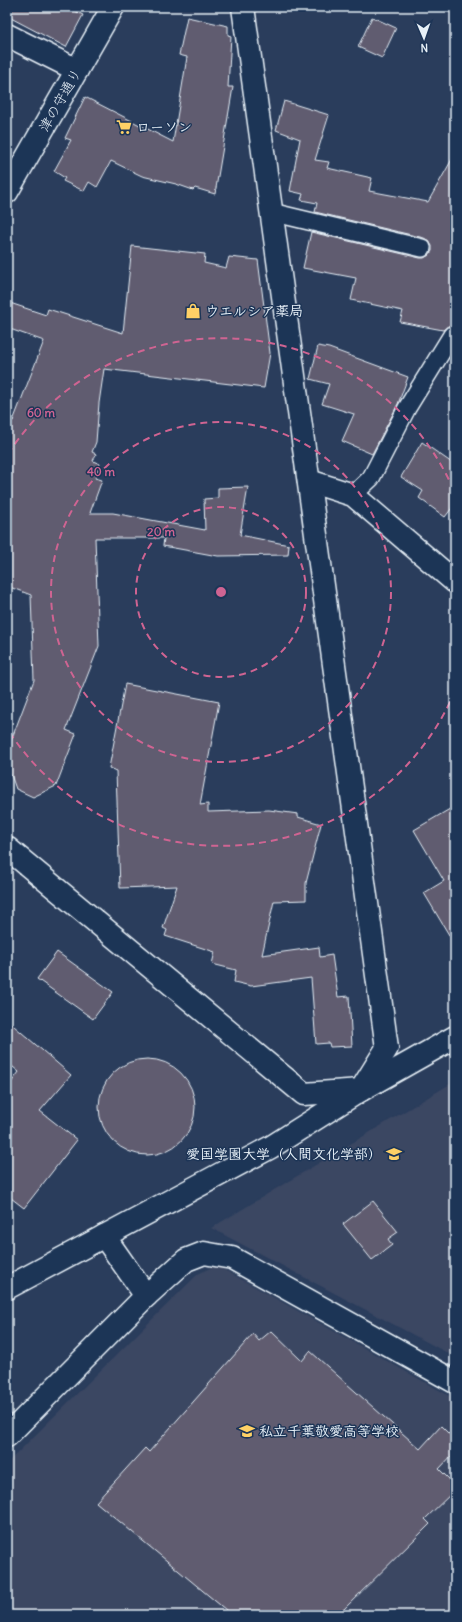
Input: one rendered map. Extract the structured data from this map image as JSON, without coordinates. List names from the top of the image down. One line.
{"streets":{"street":["津の守通り"]},"places":{"supermarket":["ローソン"],"shop":["ウエルシア薬局"],"school or university":["愛国学園大学（人間文化学部）","私立千葉敬愛高等学校"]},"north":"bottom","rings":["60 m","40 m","20 m"]}
